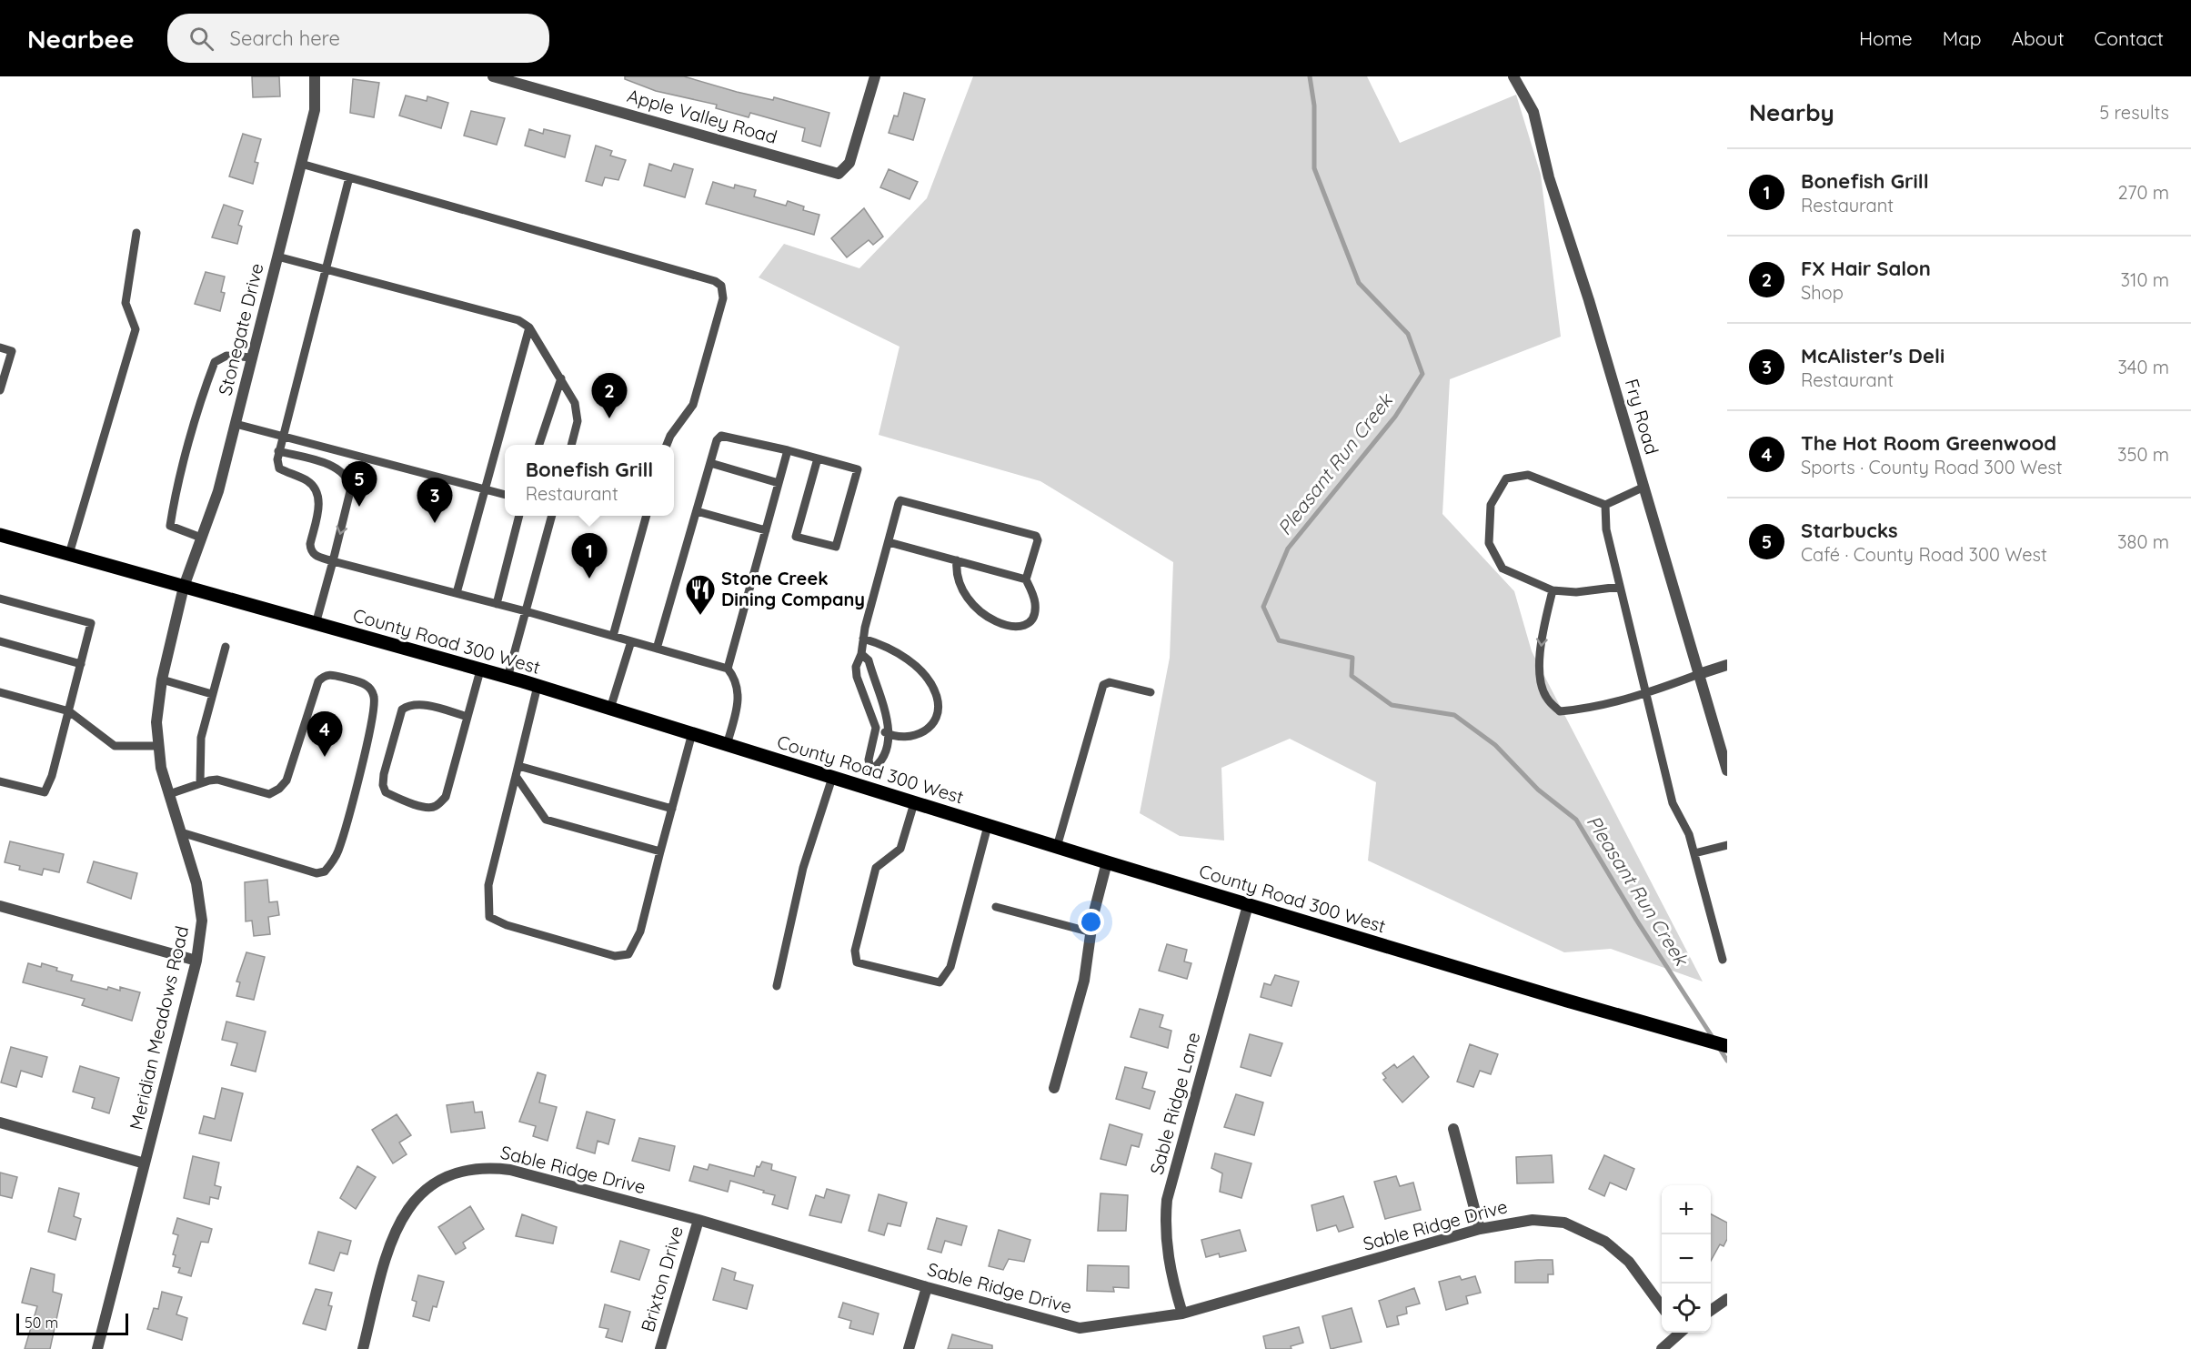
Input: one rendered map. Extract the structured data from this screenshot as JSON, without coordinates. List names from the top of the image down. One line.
{"streets":{"main road":["County Road 300 West"],"street":["Apple Valley Road","Stonegate Drive","Fry Road","Meridian Meadows Road","Sable Ridge Lane","Sable Ridge Drive","Brixton Drive"]},"crossings":[["Stonegate Drive","County Road 300 West"],["Stonegate Drive","Meridian Meadows Road"],["County Road 300 West","Meridian Meadows Road"],["County Road 300 West","Sable Ridge Lane"],["Sable Ridge Lane","Sable Ridge Drive"],["Sable Ridge Drive","Brixton Drive"]],"water":["Pleasant Run Creek"],"places":{"restaurant":["Stone Creek Dining Company"]},"scale_bar":"50 m","page":{"header":"Nearbee","search":"Search here","nav":["Home","Map","About","Contact"],"heading":["Nearby","5 results"],"list":[{"mark":"1","name":"Bonefish Grill","note":"Restaurant","value":"270 m"},{"mark":"2","name":"FX Hair Salon","note":"Shop","value":"310 m"},{"mark":"3","name":"McAlister's Deli","note":"Restaurant","value":"340 m"},{"mark":"4","name":"The Hot Room Greenwood","note":"Sports · County Road 300 West","value":"350 m"},{"mark":"5","name":"Starbucks","note":"Café · County Road 300 West","value":"380 m"}],"pins":["2","5","3","1","4"],"popup":["Bonefish Grill","Restaurant"],"map_buttons":["+","−"],"scale":"50 m"}}
